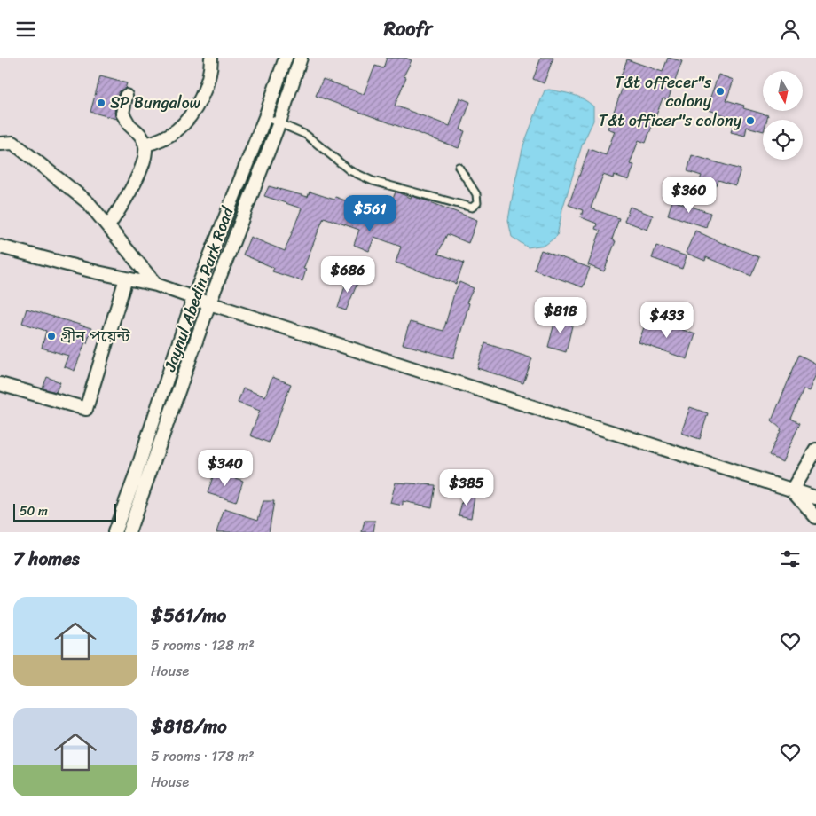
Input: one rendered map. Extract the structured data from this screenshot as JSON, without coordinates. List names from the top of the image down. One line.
{"streets":{"street":["Jaynul Abedin Park Road"]},"places":["T&t offecer\"s colony","SP Bungalow","T&t officer\"s colony","গ্রীন পয়েন্ট"],"scale_bar":"50 m","north":"bottom","page":{"header":"Roofr","price":["$360","$561","$686","$818","$433","$340","$385"],"scale":"50 m","heading":"7 homes","list":[{"name":"$561/mo","note":"5 rooms · 128 m² · House"},{"name":"$818/mo","note":"5 rooms · 178 m² · House"}]}}
